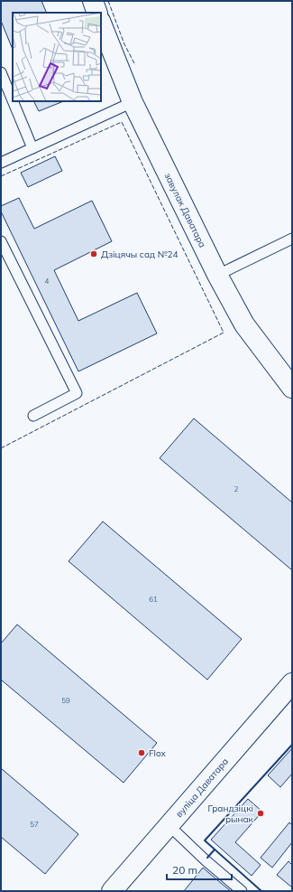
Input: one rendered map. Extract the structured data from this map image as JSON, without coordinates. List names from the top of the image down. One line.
{"streets":{"street":["завулак Даватара","вуліца Даватара"]},"places":["Дзіцячы сад №24","Flox","Грандзіцкі рынак"],"house_numbers":["4","2","61","59","57"],"scale_bar":"20 m"}
